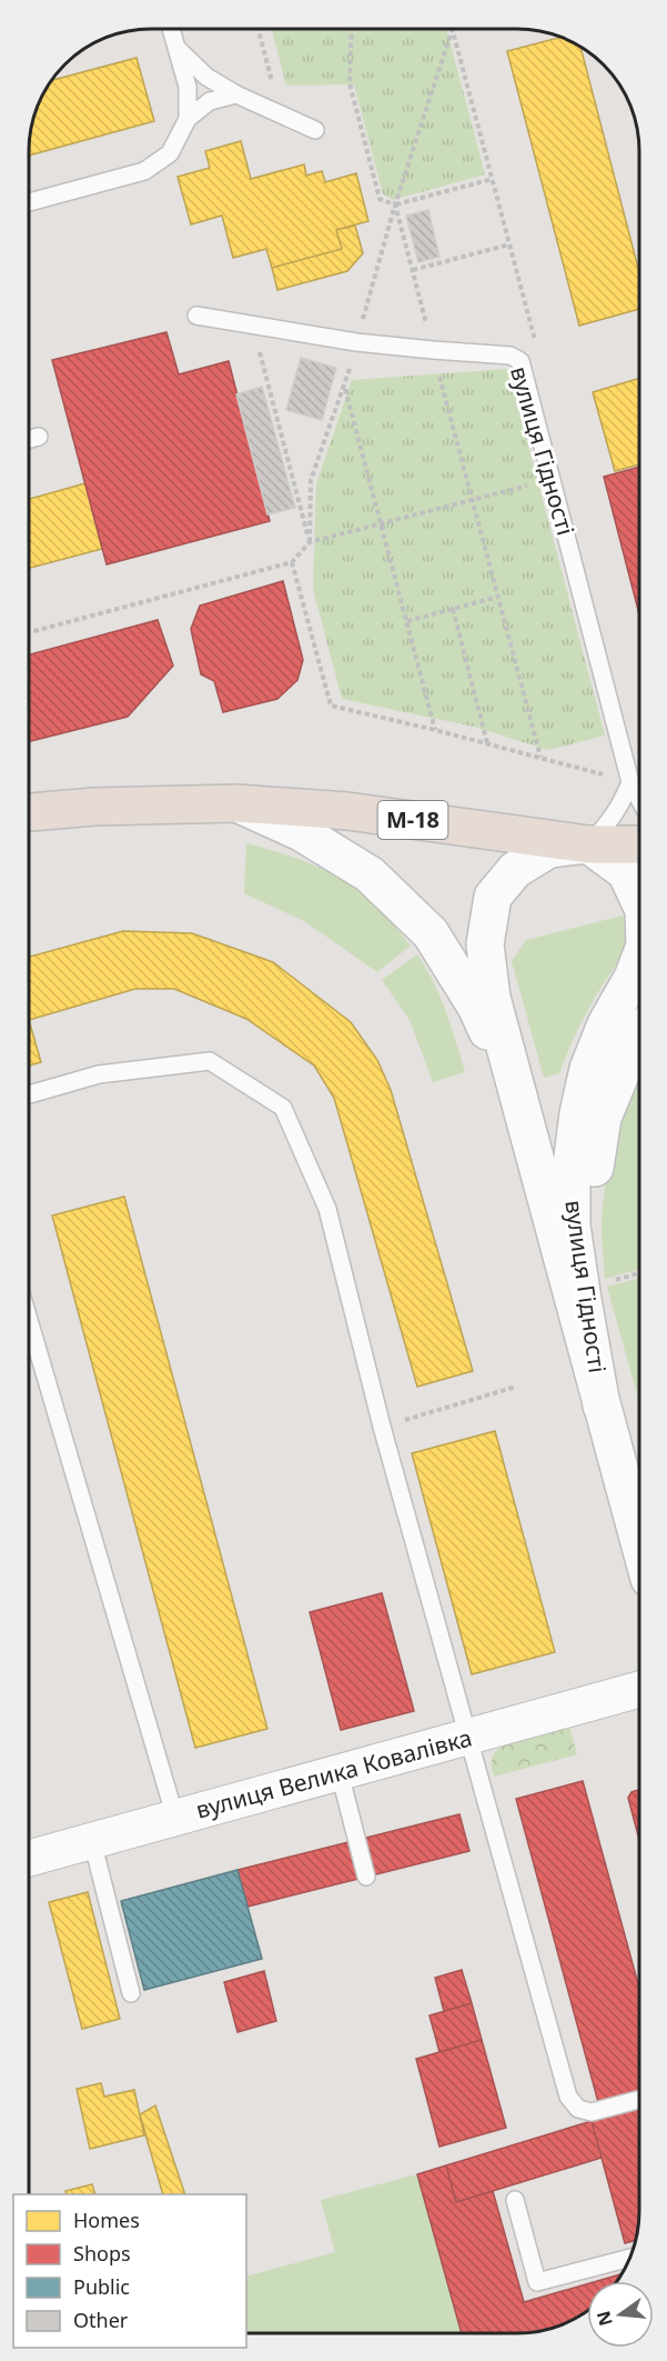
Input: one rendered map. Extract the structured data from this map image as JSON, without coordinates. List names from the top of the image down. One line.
{"streets":{"highway":["М-18"],"main road":["вулиця Гідності"],"street":["вулиця Велика Ковалівка"]},"crossings":[["вулиця Гідності","М-18"]],"legend":["Homes","Shops","Public","Other"],"north":"left"}
